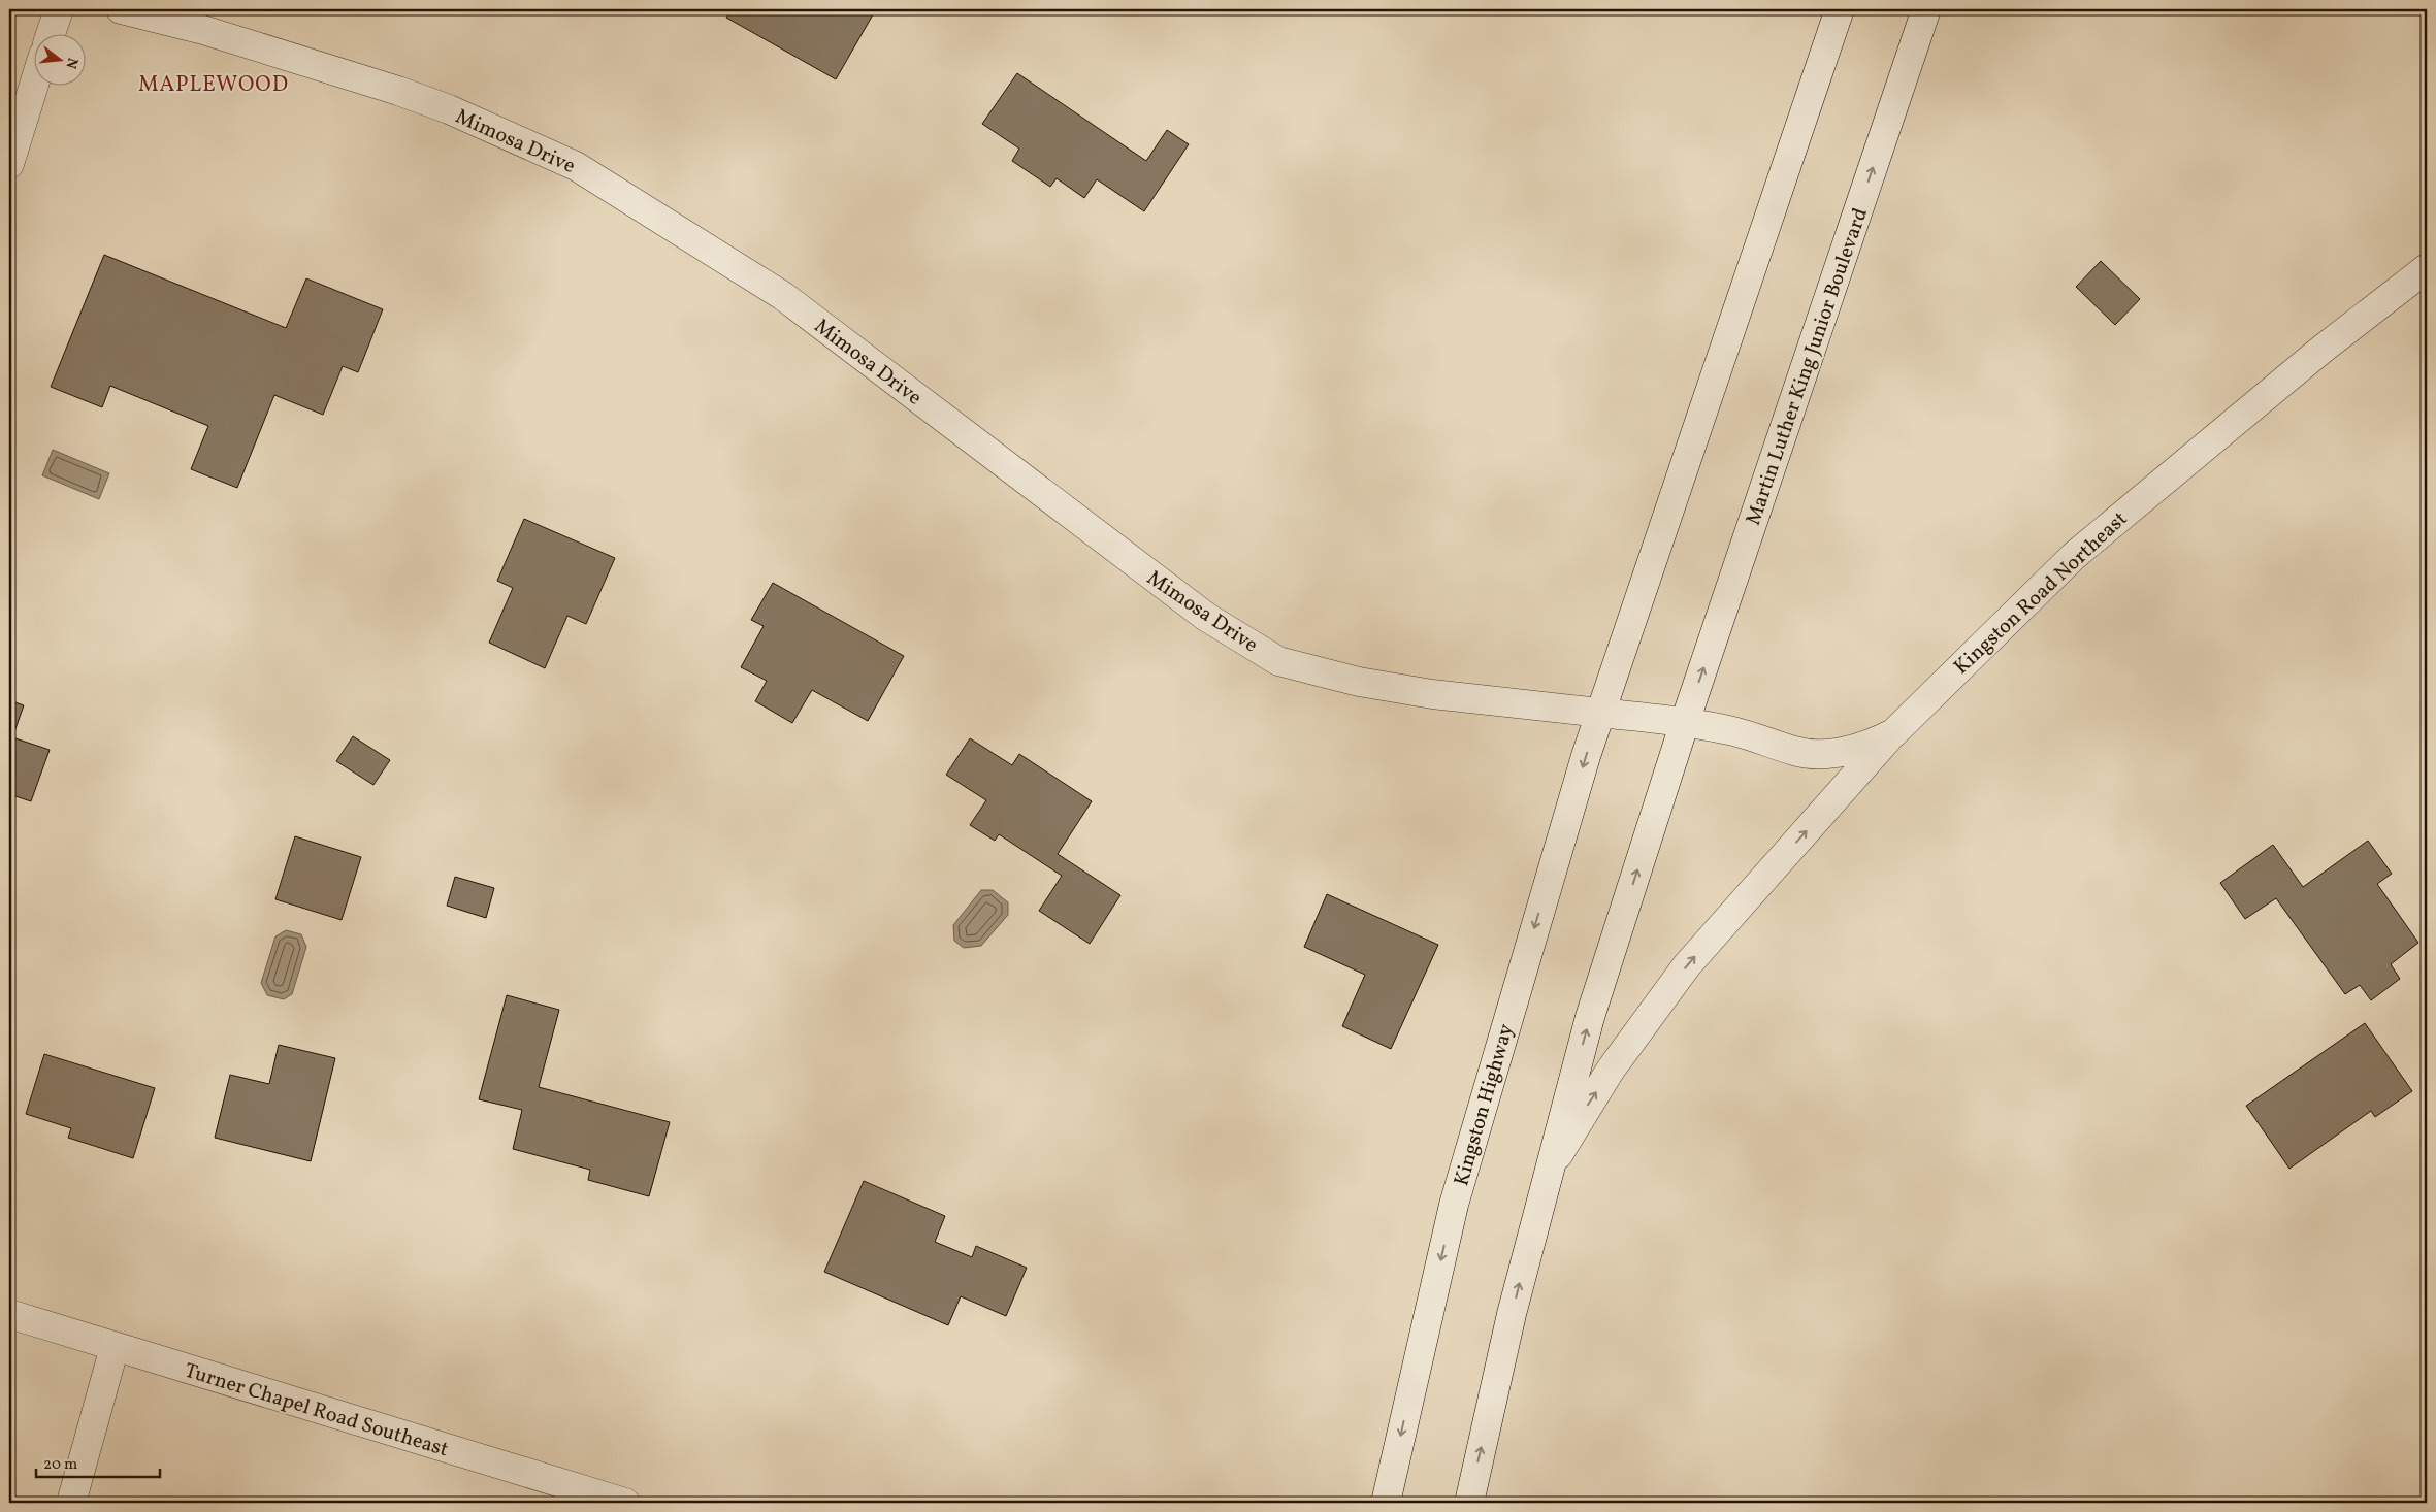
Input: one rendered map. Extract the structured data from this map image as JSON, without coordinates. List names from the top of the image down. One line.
{"streets":{"street":["Mimosa Drive","Martin Luther King Junior Boulevard","Kingston Road Northeast","Kingston Highway","Turner Chapel Road Southeast"]},"crossings":[["Mimosa Drive","Kingston Road Northeast"],["Mimosa Drive","Kingston Highway"],["Martin Luther King Junior Boulevard","Kingston Road Northeast"],["Kingston Road Northeast","Kingston Highway"]],"districts":["MAPLEWOOD"],"scale_bar":"20 m","north":"right"}
